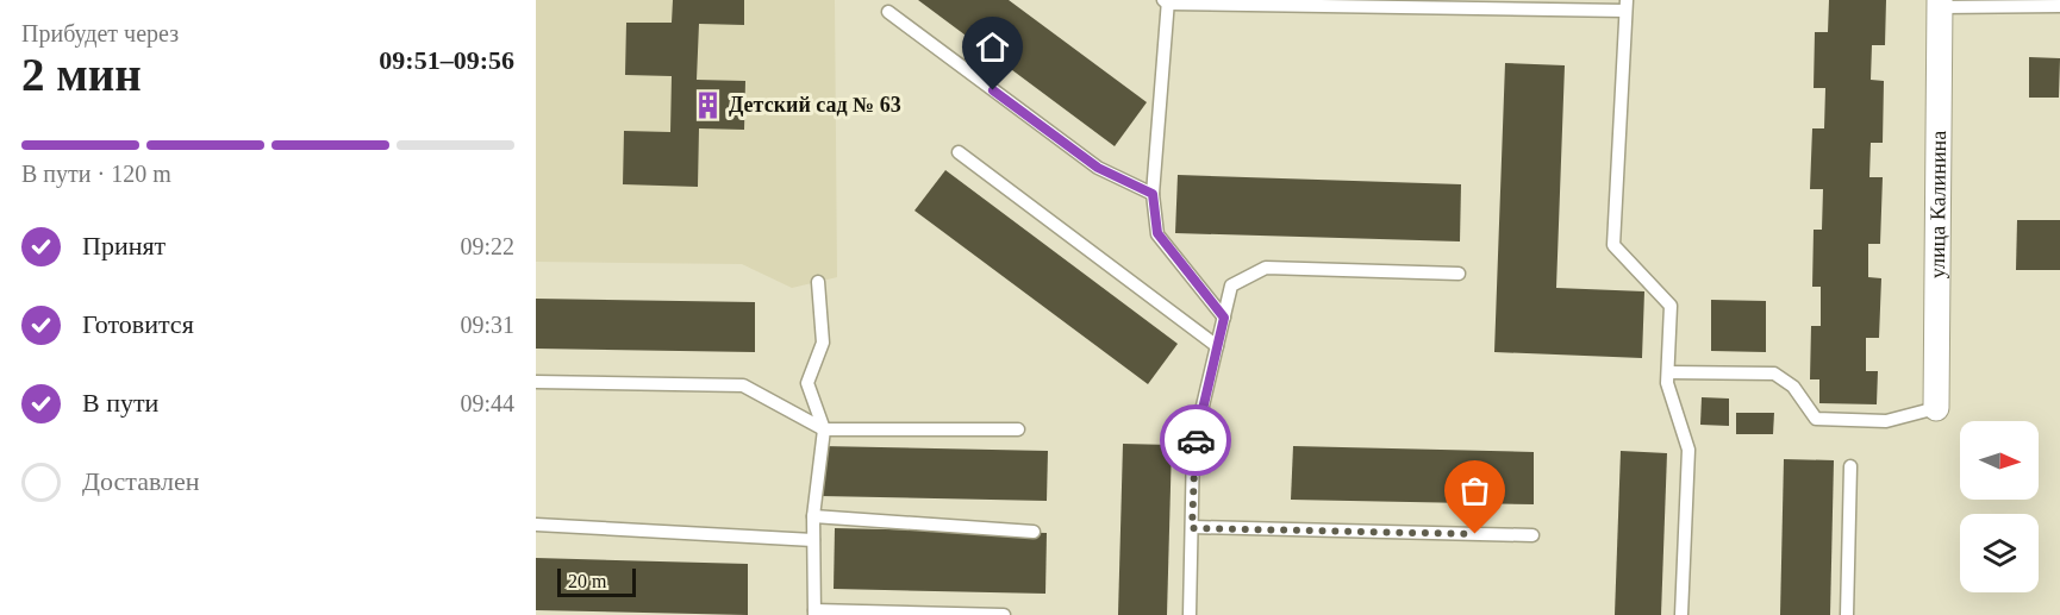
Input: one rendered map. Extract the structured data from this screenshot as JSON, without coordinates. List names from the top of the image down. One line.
{"streets":{"street":["улица Калинина"]},"places":{"building":["Детский сад № 63"]},"scale_bar":"20 m","north":"right","page":{"heading":["2 мин","Прибудет через","09:51–09:56"],"bar":"В пути · 120 m","list":[["Принят","09:22"],["Готовится","09:31"],["В пути","09:44"],"Доставлен"],"scale":"20 m"}}
